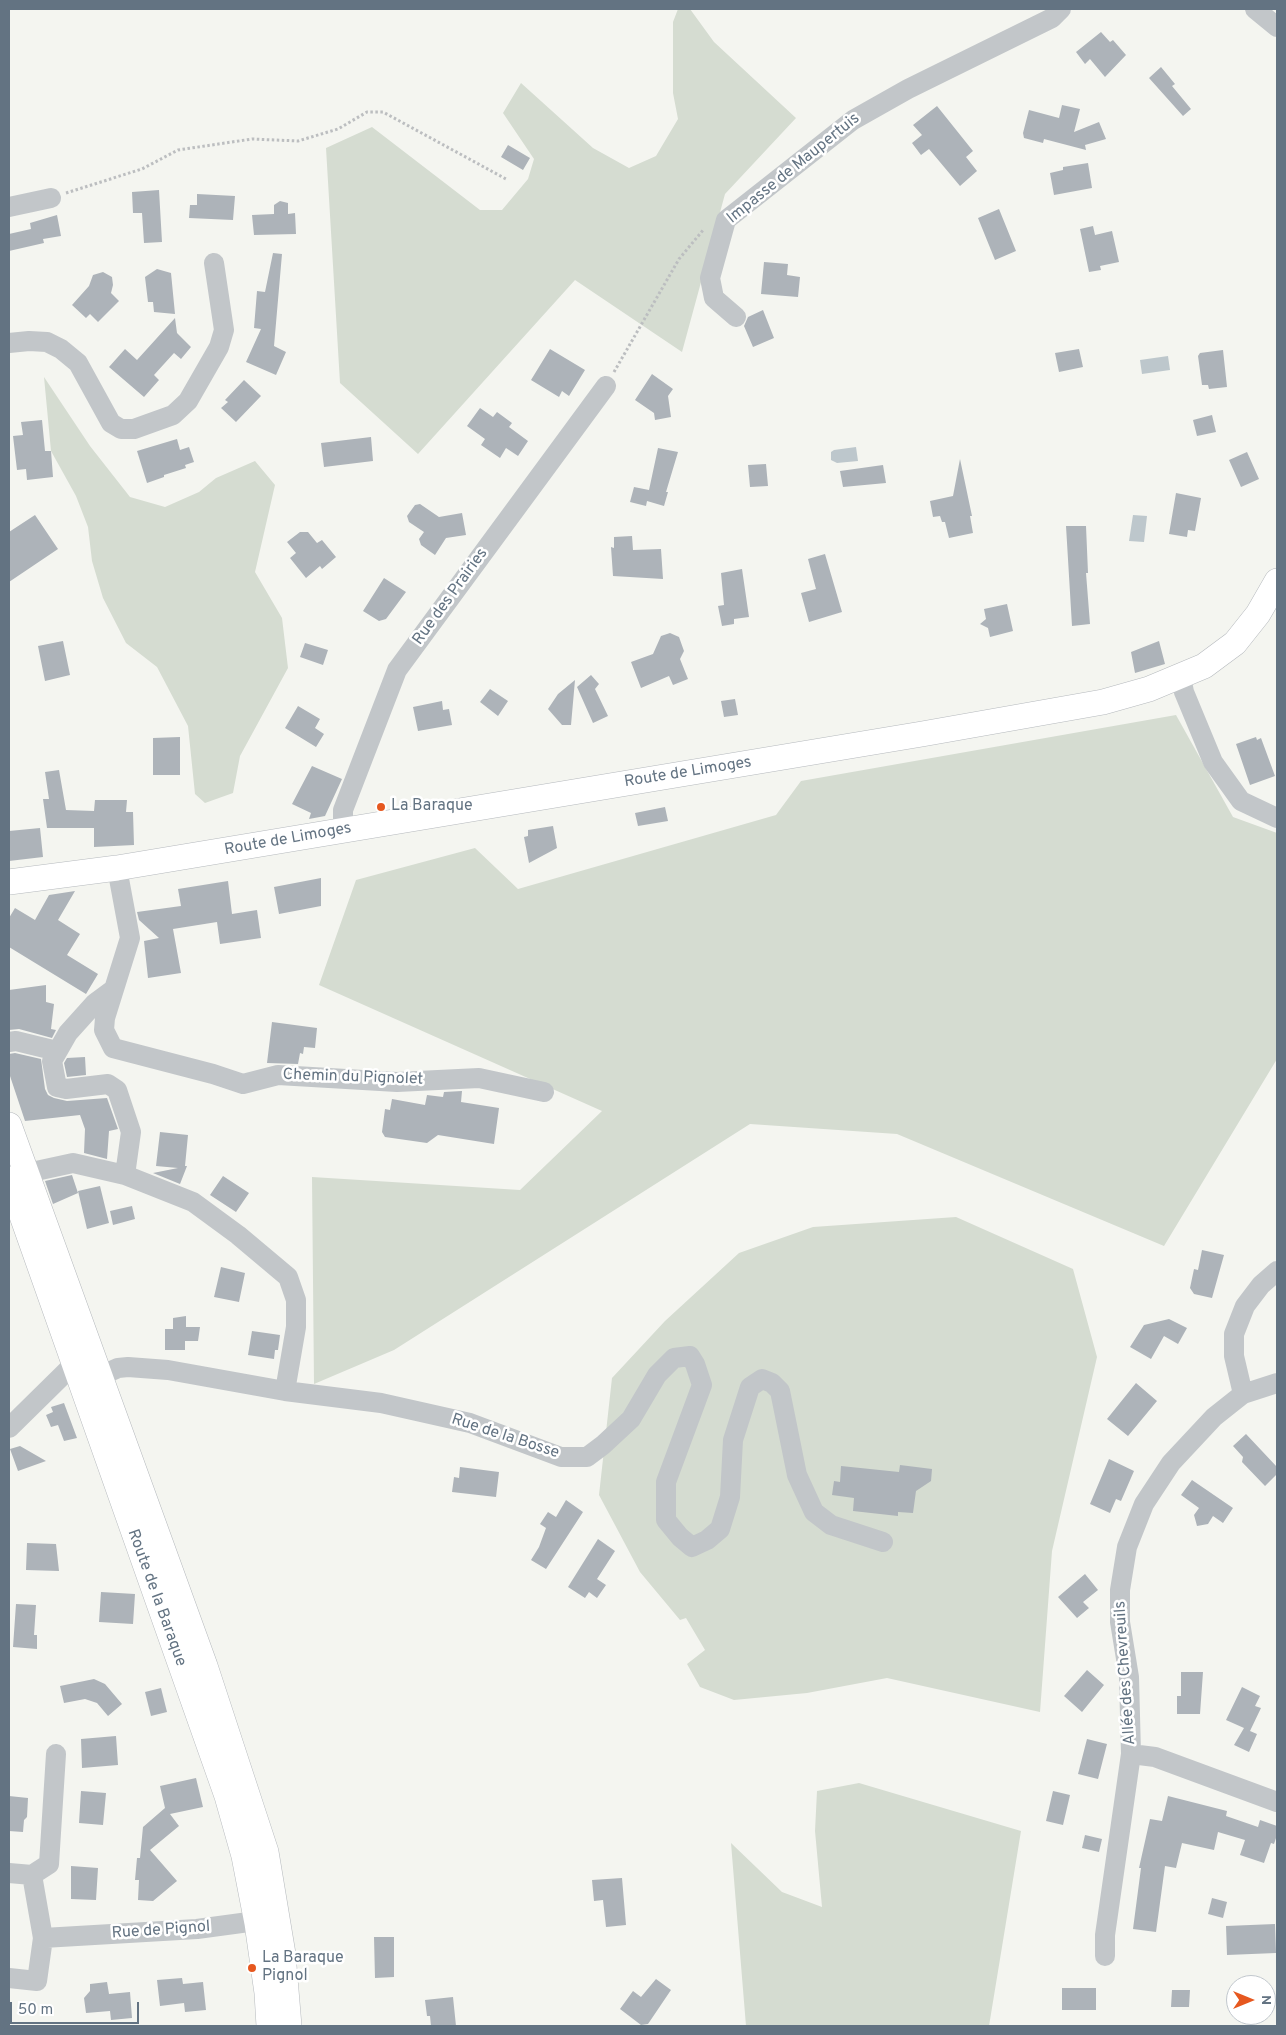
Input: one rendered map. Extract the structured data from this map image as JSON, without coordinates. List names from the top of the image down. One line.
{"streets":{"main road":["Route de Limoges","Route de la Baraque"],"street":["Impasse de Maupertuis","Rue des Prairies","Chemin du Pignolet","Rue de la Bosse","Allée des Chevreuils","Rue de Pignol"]},"crossings":[["Rue des Prairies","Route de Limoges"],["Route de Limoges","Chemin du Pignolet"],["Rue de la Bosse","Route de la Baraque"],["Route de la Baraque","Rue de Pignol"]],"places":["La Baraque","La Baraque Pignol"],"scale_bar":"50 m","north":"right"}
